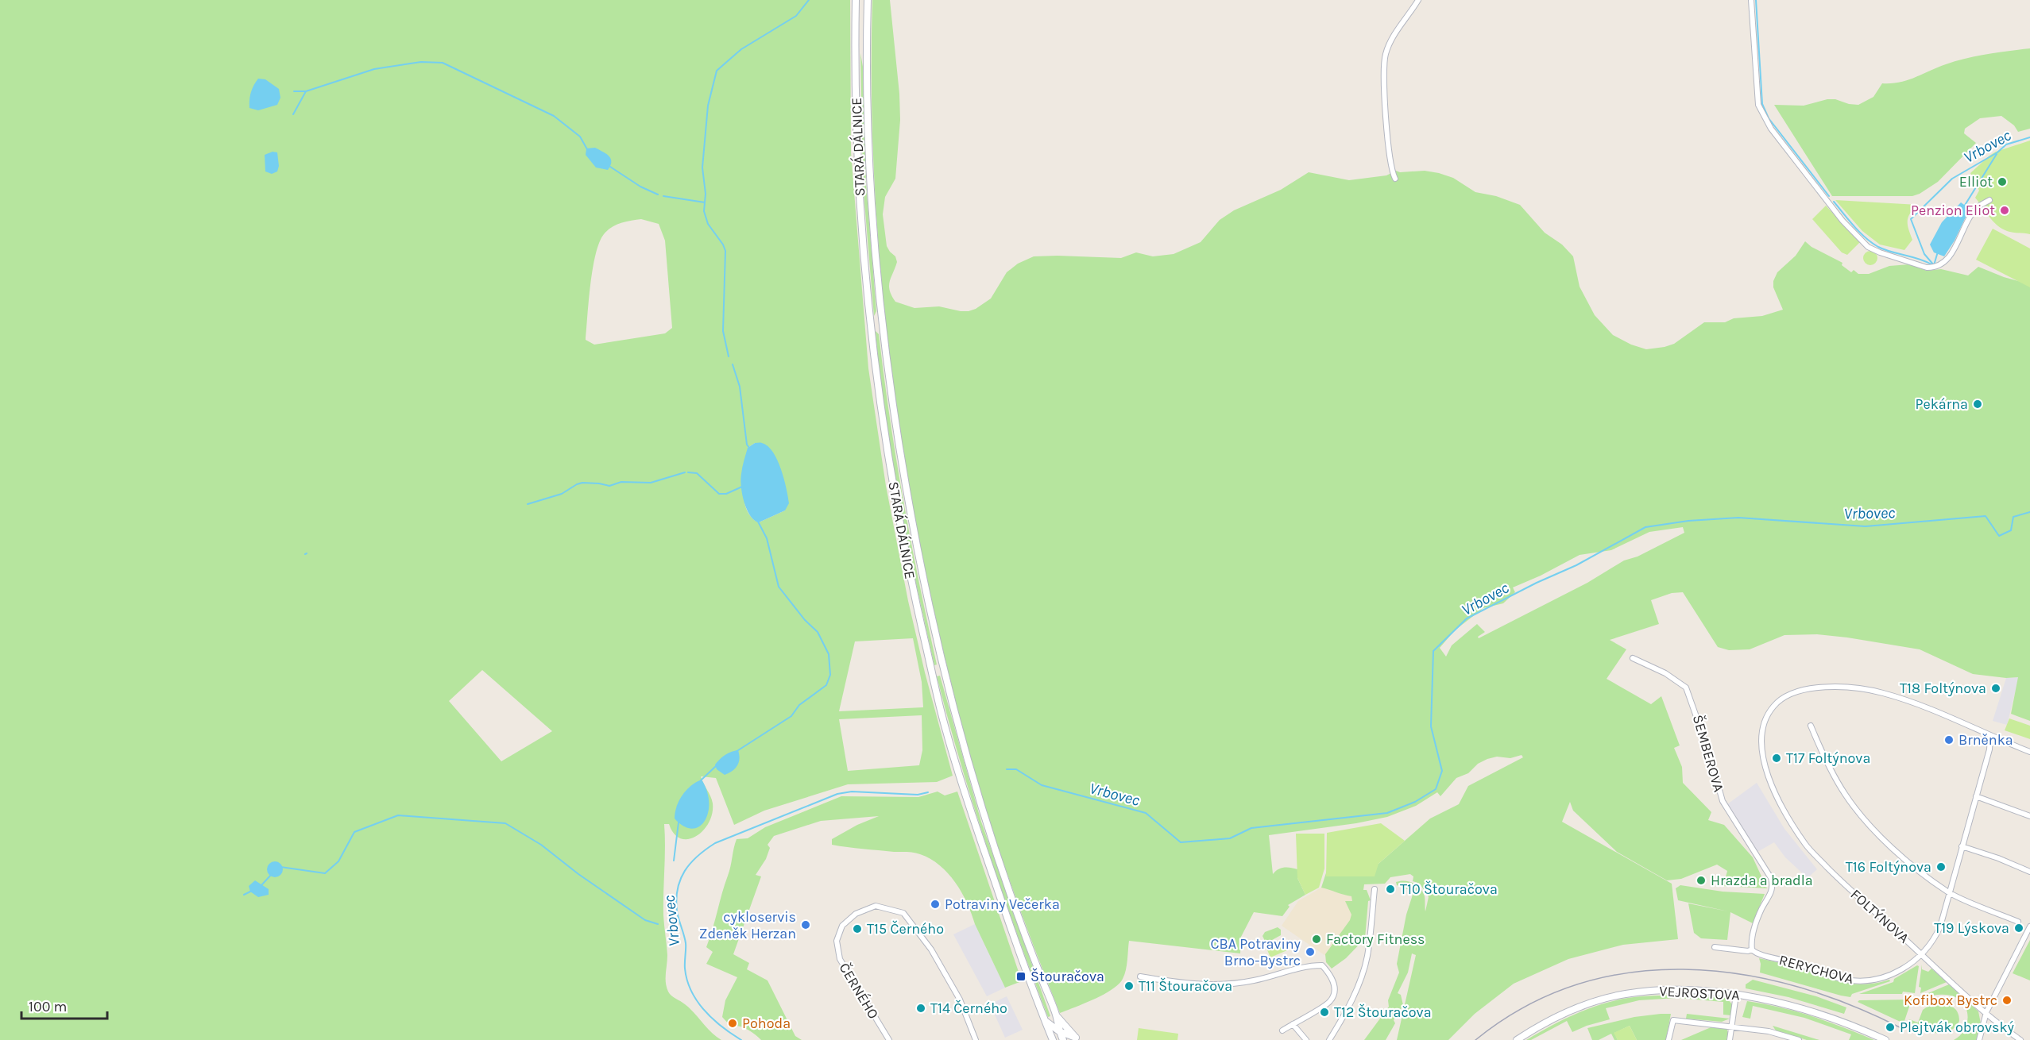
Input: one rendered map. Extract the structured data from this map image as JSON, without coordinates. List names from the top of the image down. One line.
{"streets":{"main road":["STARÁ DÁLNICE","VEJROSTOVA"],"street":["ŠEMBEROVA","FOLTÝNOVA","RERYCHOVA","ČERNÉHO"]},"crossings":[["ŠEMBEROVA","RERYCHOVA"],["FOLTÝNOVA","RERYCHOVA"]],"water":["Vrbovec"],"places":{"other":["Elliot","Penzion Eliot","Pekárna","T18 Foltýnova","Brněnka","T17 Foltýnova","T16 Foltýnova","Hrazda a bradla","T10 Štouračova","Potraviny Večerka","cykloservis Zdeněk Herzan","T19 Lýskova","T15 Černého","Factory Fitness","CBA Potraviny Brno-Bystrc","T11 Štouračova","Kofibox Bystrc","T14 Černého","T12 Štouračova","Pohoda","Plejtvák obrovský"],"transit":["Štouračova"]},"scale_bar":"100 m"}
